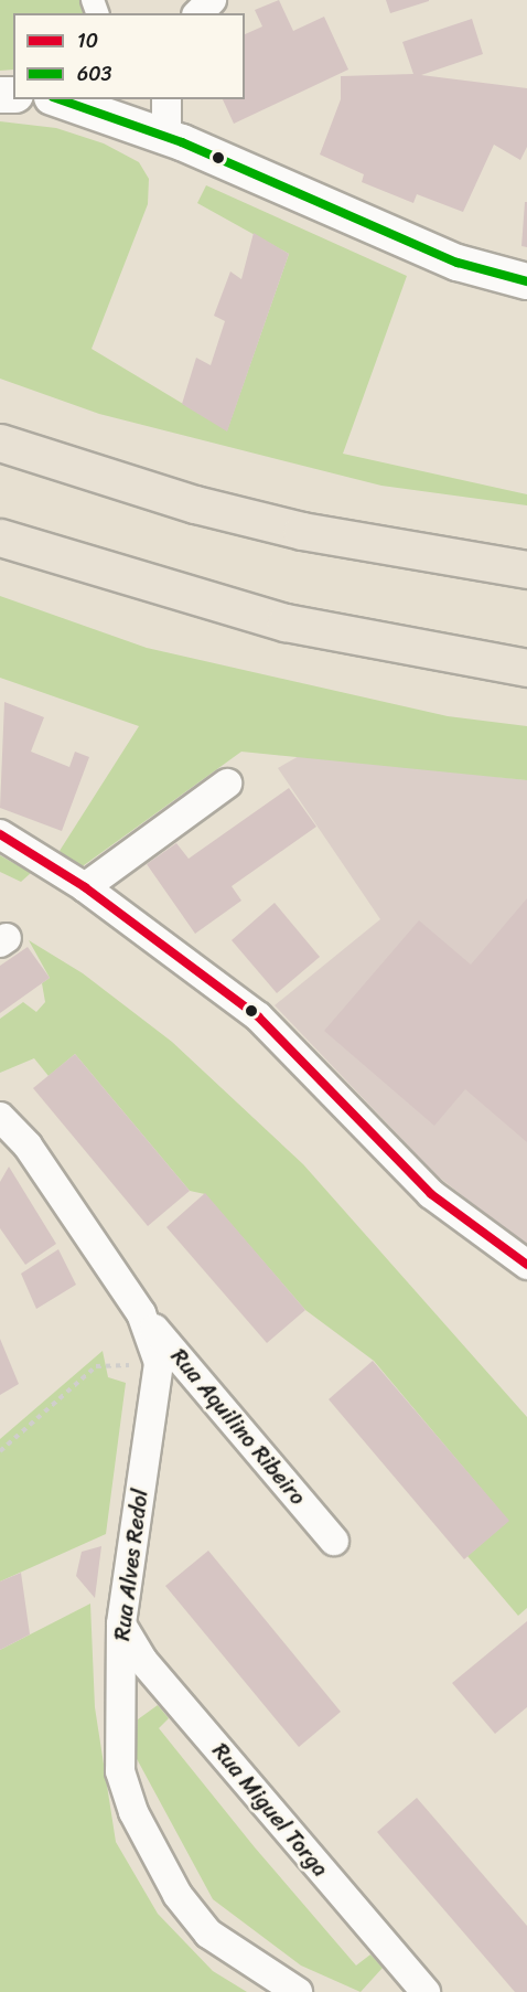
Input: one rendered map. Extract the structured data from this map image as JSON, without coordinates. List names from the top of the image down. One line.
{"streets":{"street":["Rua Aquilino Ribeiro","Rua Alves Redol","Rua Miguel Torga"]},"crossings":[["Rua Aquilino Ribeiro","Rua Alves Redol"],["Rua Alves Redol","Rua Miguel Torga"]],"lines":["transit line 603","transit line 10"],"legend":["10","603"]}
